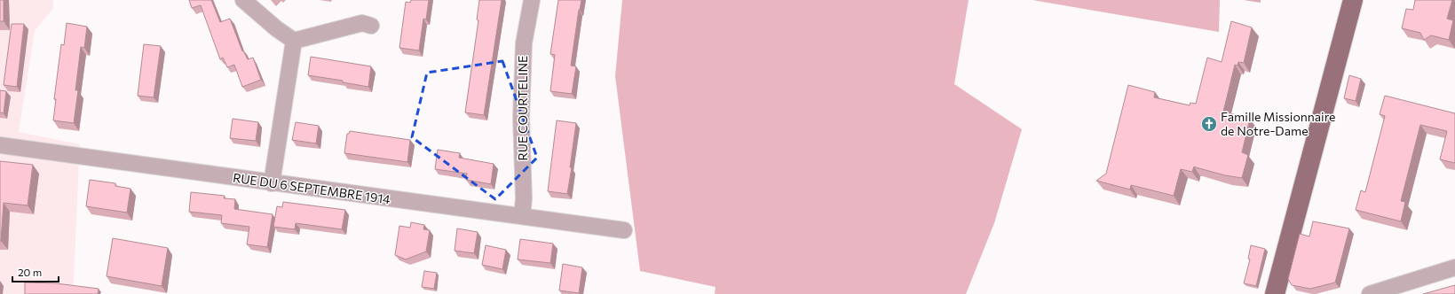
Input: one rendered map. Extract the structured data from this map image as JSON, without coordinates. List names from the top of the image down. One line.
{"streets":{"street":["RUE COURTELINE","RUE DU 6 SEPTEMBRE 1914"]},"crossings":[["RUE COURTELINE","RUE DU 6 SEPTEMBRE 1914"]],"places":{"church":["Famille Missionnaire de Notre-Dame"]},"scale_bar":"20 m"}
